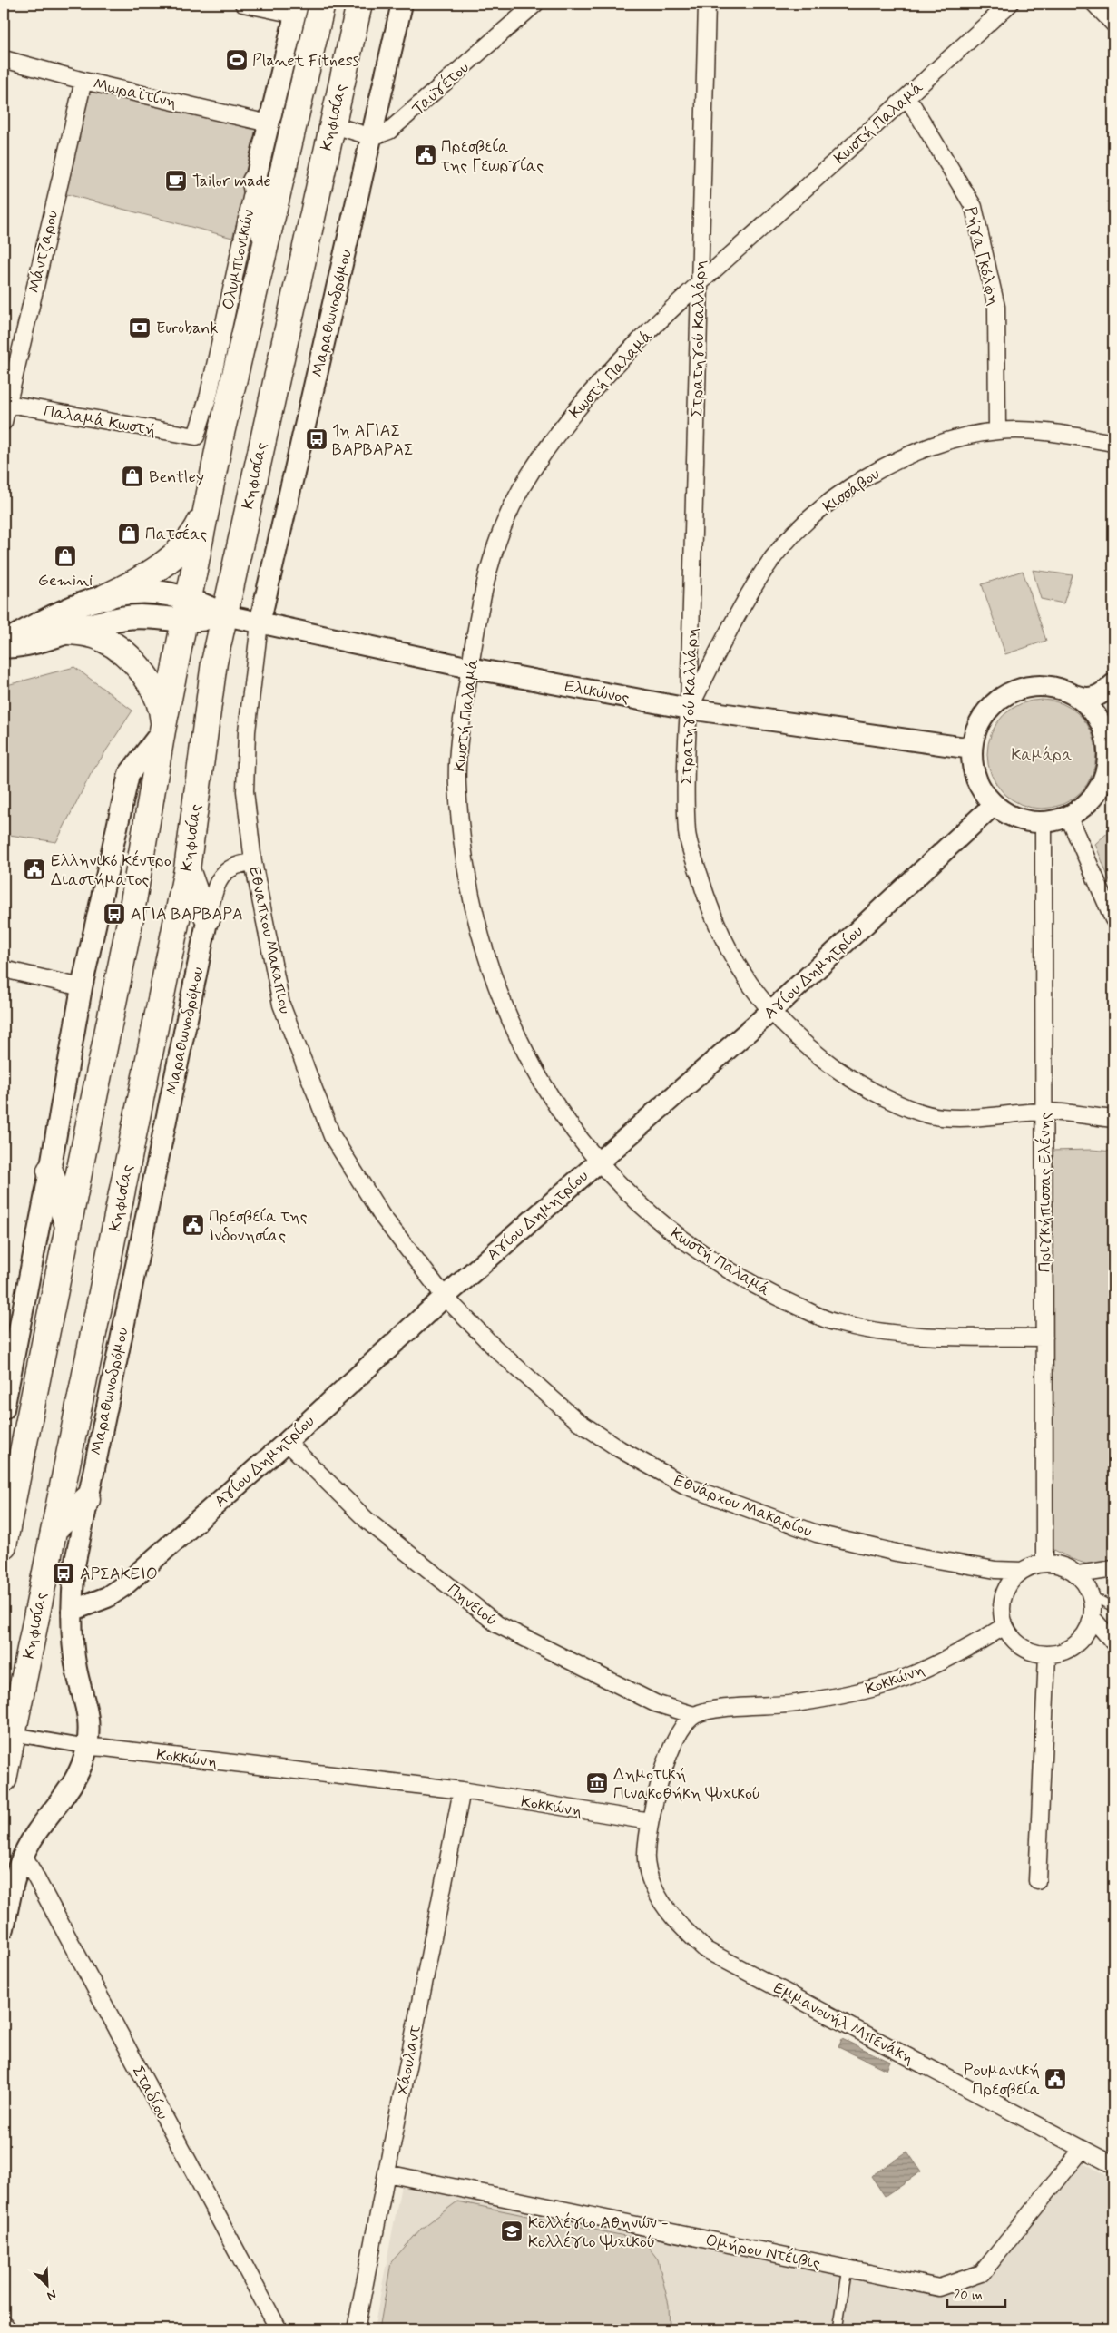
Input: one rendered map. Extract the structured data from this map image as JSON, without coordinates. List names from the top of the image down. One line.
{"streets":{"main road":["Κηφισίας"],"street":["Ταϋγέτου","Μωραϊτίνη","Κωστή Παλαμά","Μάντζαρου","Ρήγα Γκόλφη","Ολυμπιονικών","Μαραθωνοδρόμου","Στρατηγού Καλλάρη","Παλαμά Κωστή","Κισσάβου","Ελικώνος","Εθναπχου Μακαπιου","Αγίου Δημητρίου","Πριγκήπισσας Ελένης","Εθνάρχου Μακαρίου","Πηνειού","Κοκκώνη","Εμμανουήλ Μπενάκη","Χάουλαντ","Σταδίου","Ομήρου Ντέιβις"]},"crossings":[["Ταϋγέτου","Μαραθωνοδρόμου"],["Μωραϊτίνη","Μάντζαρου"],["Μωραϊτίνη","Ολυμπιονικών"],["Κηφισίας","Ελικώνος"],["Κηφισίας","Κοκκώνη"],["Κωστή Παλαμά","Ρήγα Γκόλφη"],["Κωστή Παλαμά","Στρατηγού Καλλάρη"],["Κωστή Παλαμά","Ελικώνος"],["Κωστή Παλαμά","Αγίου Δημητρίου"],["Κωστή Παλαμά","Πριγκήπισσας Ελένης"],["Μάντζαρου","Παλαμά Κωστή"],["Ρήγα Γκόλφη","Κισσάβου"],["Ολυμπιονικών","Παλαμά Κωστή"],["Μαραθωνοδρόμου","Ελικώνος"],["Μαραθωνοδρόμου","Εθναπχου Μακαπιου"],["Μαραθωνοδρόμου","Αγίου Δημητρίου"],["Μαραθωνοδρόμου","Κοκκώνη"],["Μαραθωνοδρόμου","Σταδίου"],["Στρατηγού Καλλάρη","Κισσάβου"],["Στρατηγού Καλλάρη","Ελικώνος"],["Στρατηγού Καλλάρη","Αγίου Δημητρίου"],["Στρατηγού Καλλάρη","Πριγκήπισσας Ελένης"],["Κισσάβου","Ελικώνος"],["Ελικώνος","Εθναπχου Μακαπιου"],["Ελικώνος","Αγίου Δημητρίου"],["Ελικώνος","Πριγκήπισσας Ελένης"],["Εθναπχου Μακαπιου","Αγίου Δημητρίου"],["Εθναπχου Μακαπιου","Εθνάρχου Μακαρίου"],["Αγίου Δημητρίου","Πριγκήπισσας Ελένης"],["Αγίου Δημητρίου","Εθνάρχου Μακαρίου"],["Αγίου Δημητρίου","Πηνειού"],["Πριγκήπισσας Ελένης","Εθνάρχου Μακαρίου"],["Πριγκήπισσας Ελένης","Κοκκώνη"],["Εθνάρχου Μακαρίου","Κοκκώνη"],["Πηνειού","Κοκκώνη"],["Κοκκώνη","Εμμανουήλ Μπενάκη"],["Κοκκώνη","Χάουλαντ"],["Εμμανουήλ Μπενάκη","Ομήρου Ντέιβις"],["Χάουλαντ","Ομήρου Ντέιβις"]],"parks":["Καμάρα"],"places":{"sports":["Planet Fitness"],"public building":["Πρεσβεία της Γεωργίας","Ελληνικό Κέντρο Διαστήματος","Πρεσβεία της Ινδονησίας","Ρουμανική Πρεσβεία"],"cafe":["Tailor made"],"bank":["Eurobank"],"bus stop":["1η ΑΓΙΑΣ ΒΑΡΒΑΡΑΣ","ΑΓΙΑ ΒΑΡΒΑΡΑ","ΑΡΣΑΚΕΙΟ"],"shop":["Bentley","Πατσέας","Gemini"],"museum":["Δημοτική Πινακοθήκη Ψυχικού"],"school or university":["Κολλέγιο Αθηνών - Κολλέγιο Ψυχικού"]},"scale_bar":"20 m","north":"bottom right"}
